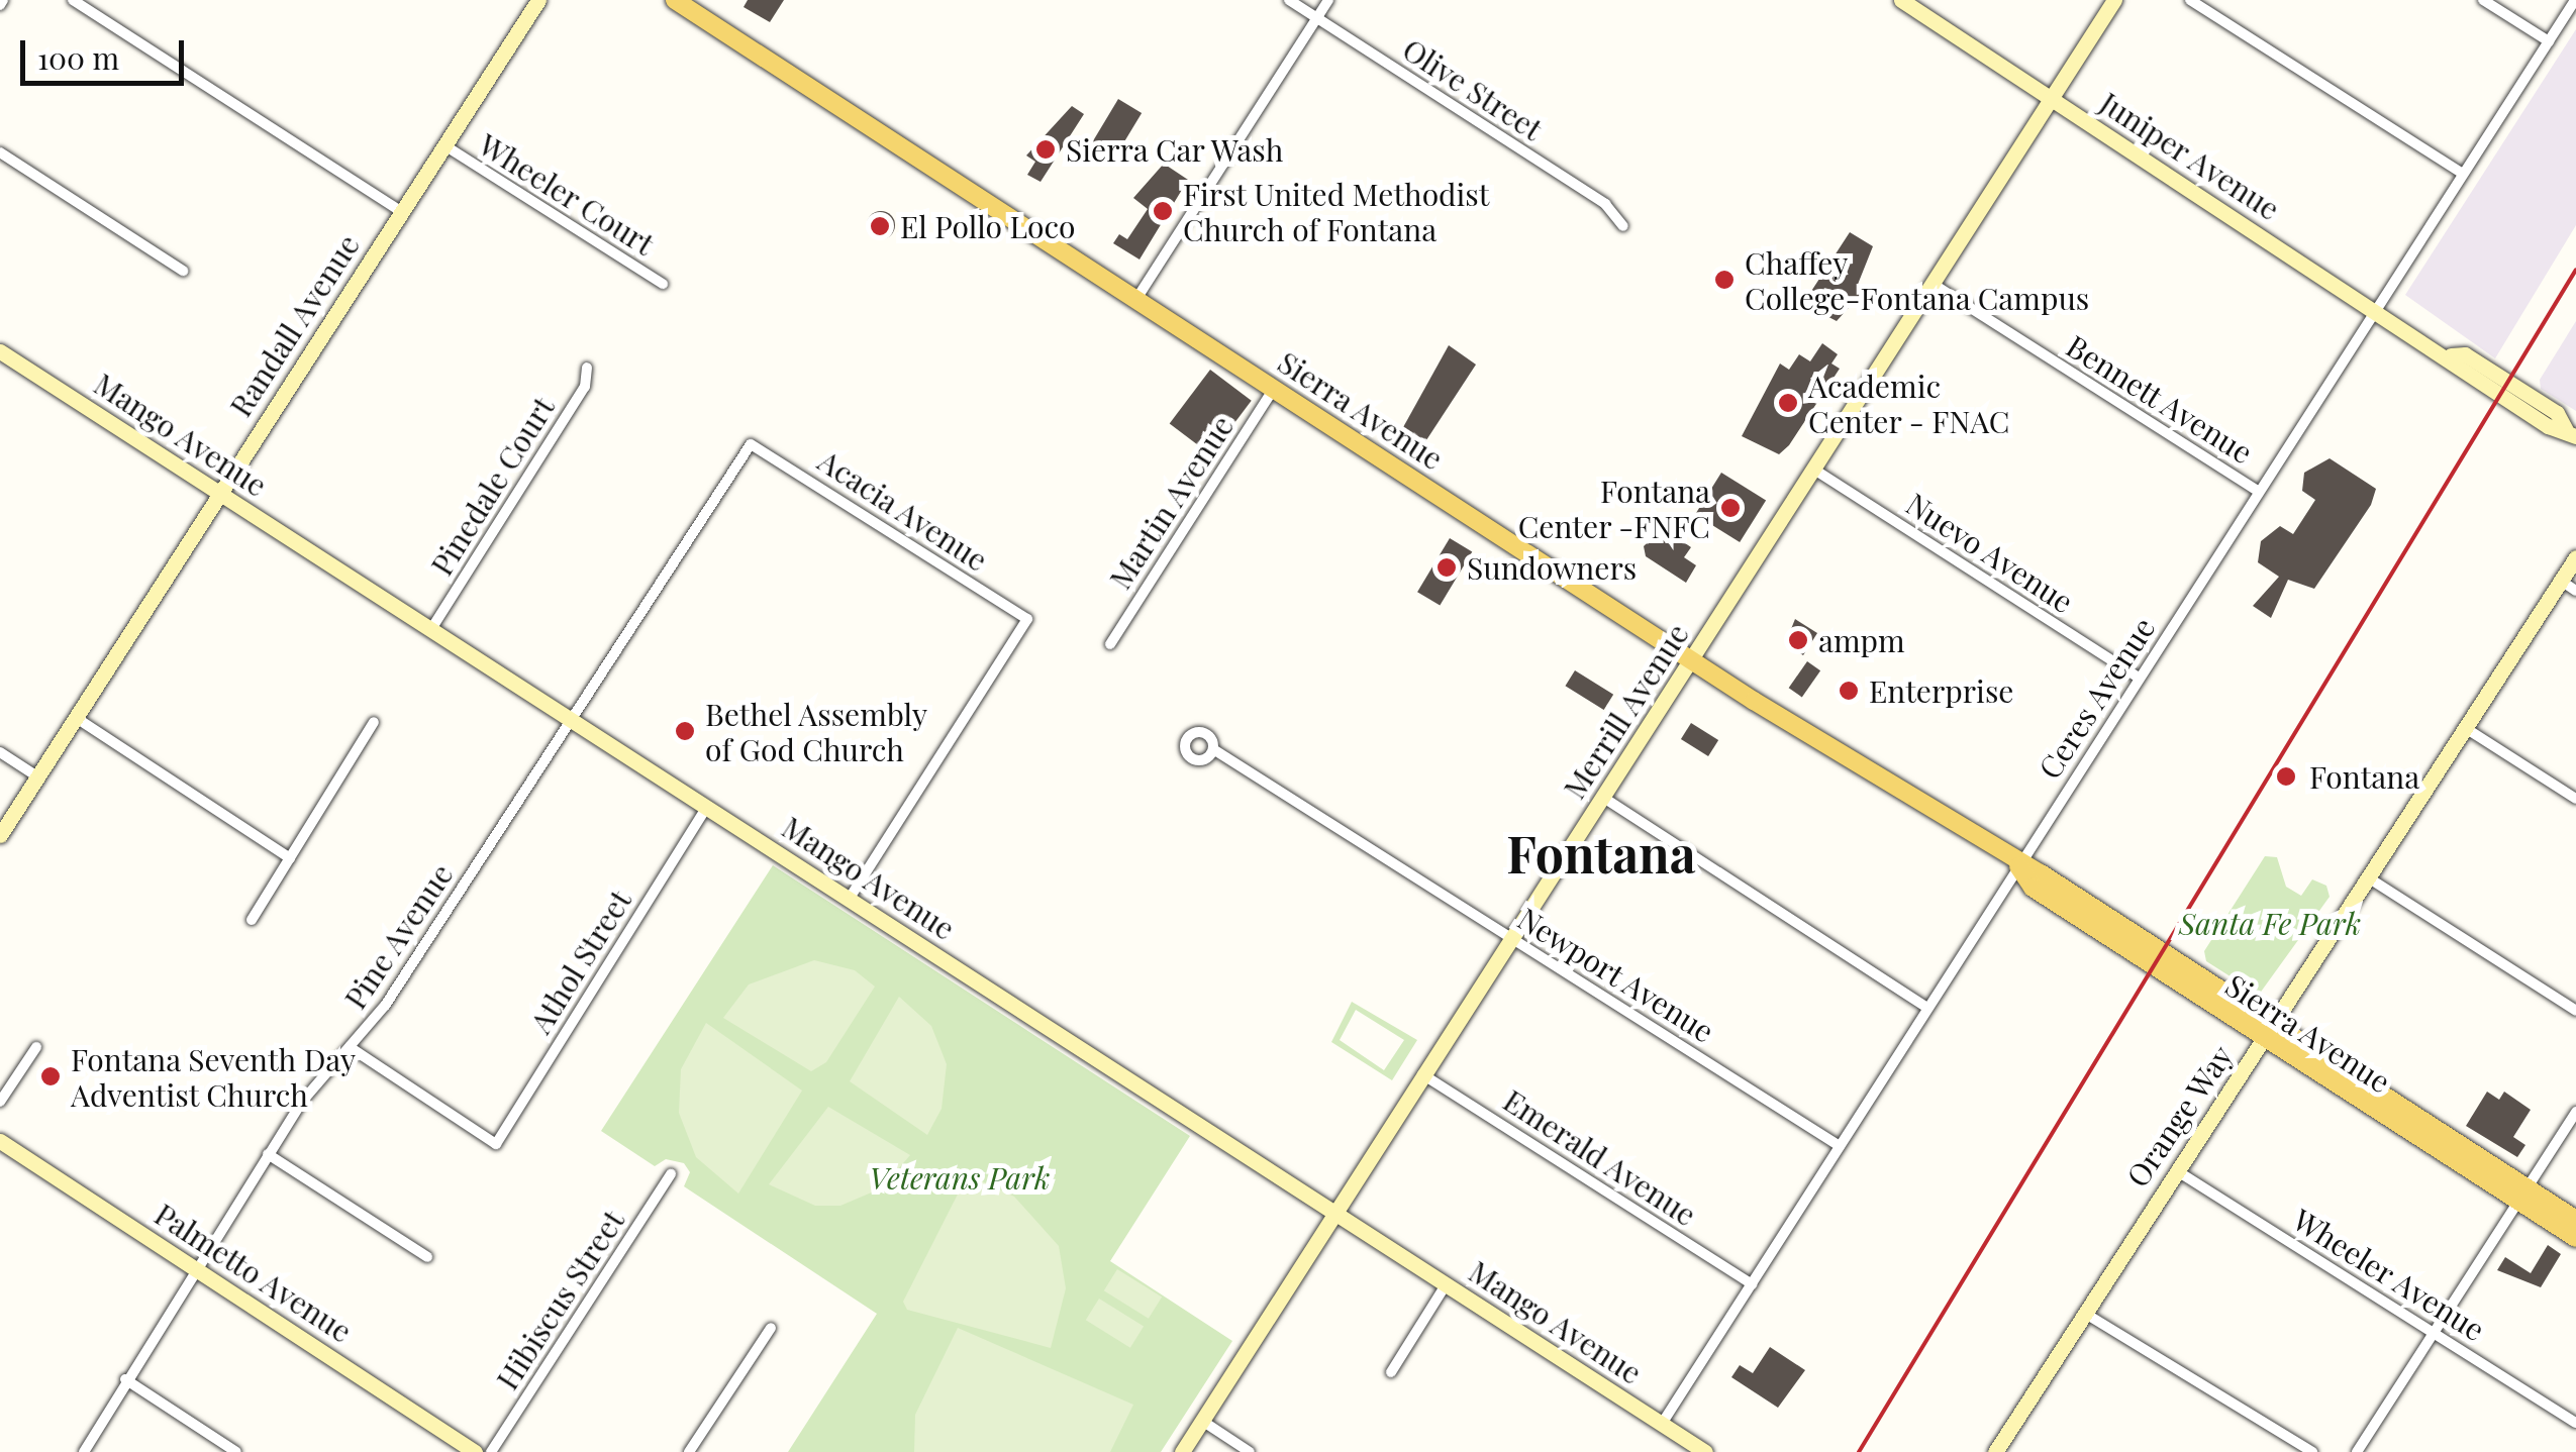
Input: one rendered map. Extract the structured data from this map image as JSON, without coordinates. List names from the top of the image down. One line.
{"streets":{"main road":["Sierra Avenue"],"street":["Olive Street","Juniper Avenue","Wheeler Court","Randall Avenue","Bennett Avenue","Mango Avenue","Pinedale Court","Martin Avenue","Acacia Avenue","Nuevo Avenue","Ceres Avenue","Merrill Avenue","Pine Avenue","Athol Street","Newport Avenue","Orange Way","Emerald Avenue","Palmetto Avenue","Wheeler Avenue","Hibiscus Street"]},"crossings":[["Juniper Avenue","Ceres Avenue"],["Juniper Avenue","Merrill Avenue"],["Wheeler Court","Randall Avenue"],["Randall Avenue","Mango Avenue"],["Bennett Avenue","Ceres Avenue"],["Bennett Avenue","Merrill Avenue"],["Sierra Avenue","Martin Avenue"],["Sierra Avenue","Ceres Avenue"],["Sierra Avenue","Merrill Avenue"],["Sierra Avenue","Orange Way"],["Mango Avenue","Pinedale Court"],["Mango Avenue","Acacia Avenue"],["Mango Avenue","Ceres Avenue"],["Mango Avenue","Merrill Avenue"],["Mango Avenue","Pine Avenue"],["Mango Avenue","Athol Street"],["Acacia Avenue","Pine Avenue"],["Nuevo Avenue","Ceres Avenue"],["Nuevo Avenue","Merrill Avenue"],["Ceres Avenue","Newport Avenue"],["Ceres Avenue","Emerald Avenue"],["Merrill Avenue","Newport Avenue"],["Merrill Avenue","Emerald Avenue"],["Pine Avenue","Athol Street"],["Pine Avenue","Palmetto Avenue"],["Orange Way","Wheeler Avenue"]],"districts":["Fontana"],"parks":["Santa Fe Park","Veterans Park"],"places":["Sierra Car Wash","First United Methodist Church of Fontana","El Pollo Loco","Chaffey College-Fontana Campus","Academic Center - FNAC","Fontana Center -FNFC","Sundowners","ampm","Enterprise","Bethel Assembly of God Church","Fontana","Fontana Seventh Day Adventist Church"],"scale_bar":"100 m"}
